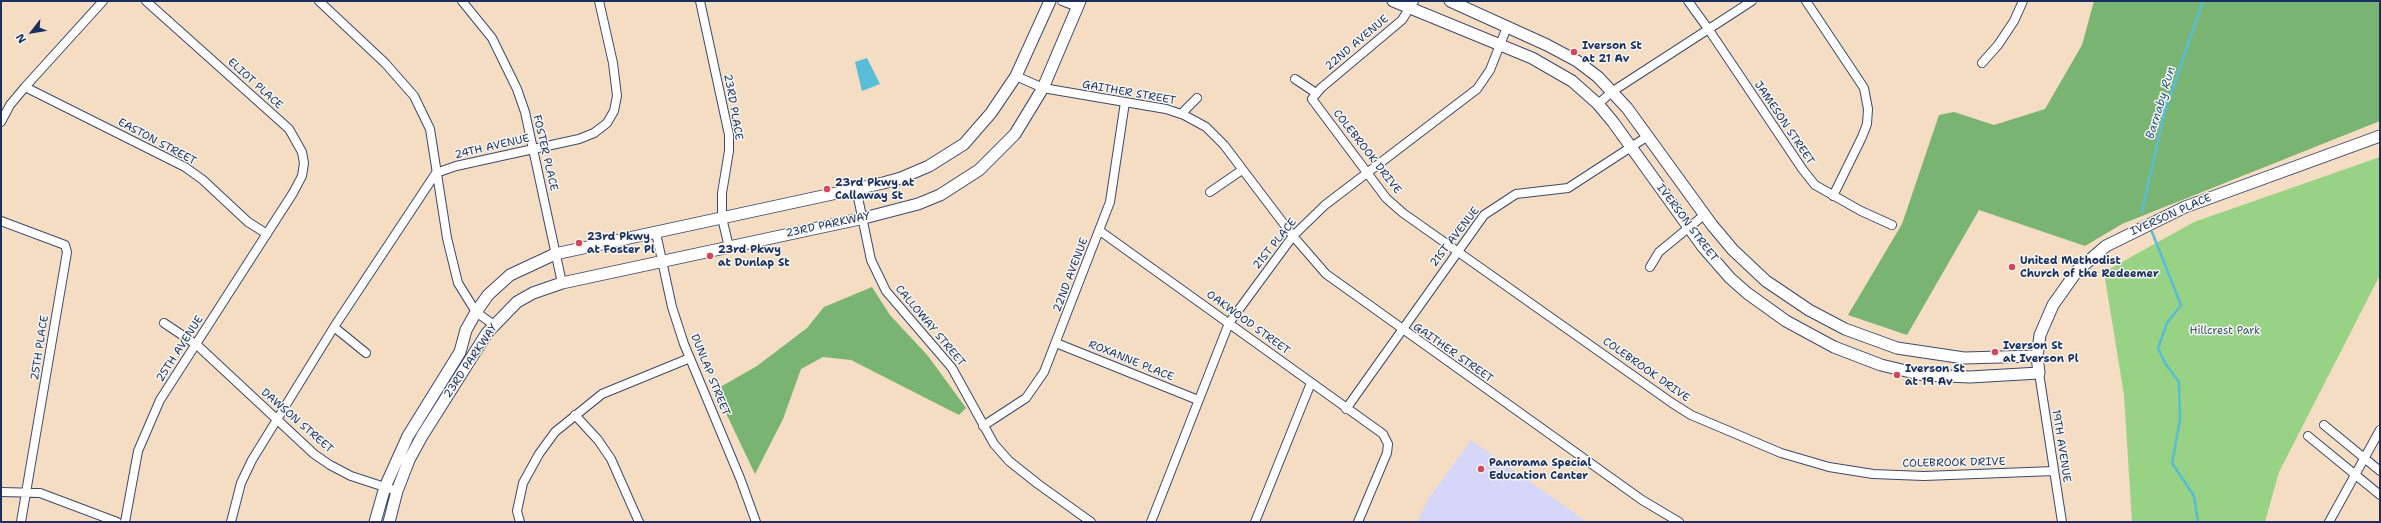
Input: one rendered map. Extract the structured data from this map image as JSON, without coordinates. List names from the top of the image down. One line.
{"streets":{"main road":["IVERSON PLACE","IVERSON STREET","23RD PARKWAY"],"street":["22ND AVENUE","ELIOT PLACE","GAITHER STREET","23RD PLACE","JAMESON STREET","EASTON STREET","24TH AVENUE","COLEBROOK DRIVE","FOSTER PLACE","21ST AVENUE","21ST PLACE","OAKWOOD STREET","CALLOWAY STREET","25TH PLACE","25TH AVENUE","ROXANNE PLACE","DUNLAP STREET","DAWSON STREET","19TH AVENUE"]},"crossings":[["22ND AVENUE","GAITHER STREET"],["22ND AVENUE","COLEBROOK DRIVE"],["22ND AVENUE","IVERSON STREET"],["22ND AVENUE","OAKWOOD STREET"],["22ND AVENUE","CALLOWAY STREET"],["22ND AVENUE","ROXANNE PLACE"],["ELIOT PLACE","25TH AVENUE"],["GAITHER STREET","23RD PARKWAY"],["GAITHER STREET","21ST AVENUE"],["GAITHER STREET","21ST PLACE"],["23RD PLACE","23RD PARKWAY"],["EASTON STREET","25TH AVENUE"],["24TH AVENUE","FOSTER PLACE"],["COLEBROOK DRIVE","21ST AVENUE"],["COLEBROOK DRIVE","21ST PLACE"],["COLEBROOK DRIVE","19TH AVENUE"],["FOSTER PLACE","23RD PARKWAY"],["IVERSON PLACE","IVERSON STREET"],["IVERSON PLACE","19TH AVENUE"],["IVERSON STREET","21ST AVENUE"],["IVERSON STREET","21ST PLACE"],["IVERSON STREET","19TH AVENUE"],["23RD PARKWAY","CALLOWAY STREET"],["23RD PARKWAY","DUNLAP STREET"],["23RD PARKWAY","DAWSON STREET"],["21ST AVENUE","OAKWOOD STREET"],["21ST PLACE","OAKWOOD STREET"],["21ST PLACE","ROXANNE PLACE"],["25TH AVENUE","DAWSON STREET"]],"water":["Barnaby Run"],"parks":["Hillcrest Park"],"places":["Iverson St at 21 Av","23rd Pkwy at Callaway St","23rd Pkwy at Foster Pl","23rd Pkwy at Dunlap St","United Methodist Church of the Redeemer","Iverson St at Iverson Pl","Iverson St at 19 Av","Panorama Special Education Center"],"north":"bottom left"}
